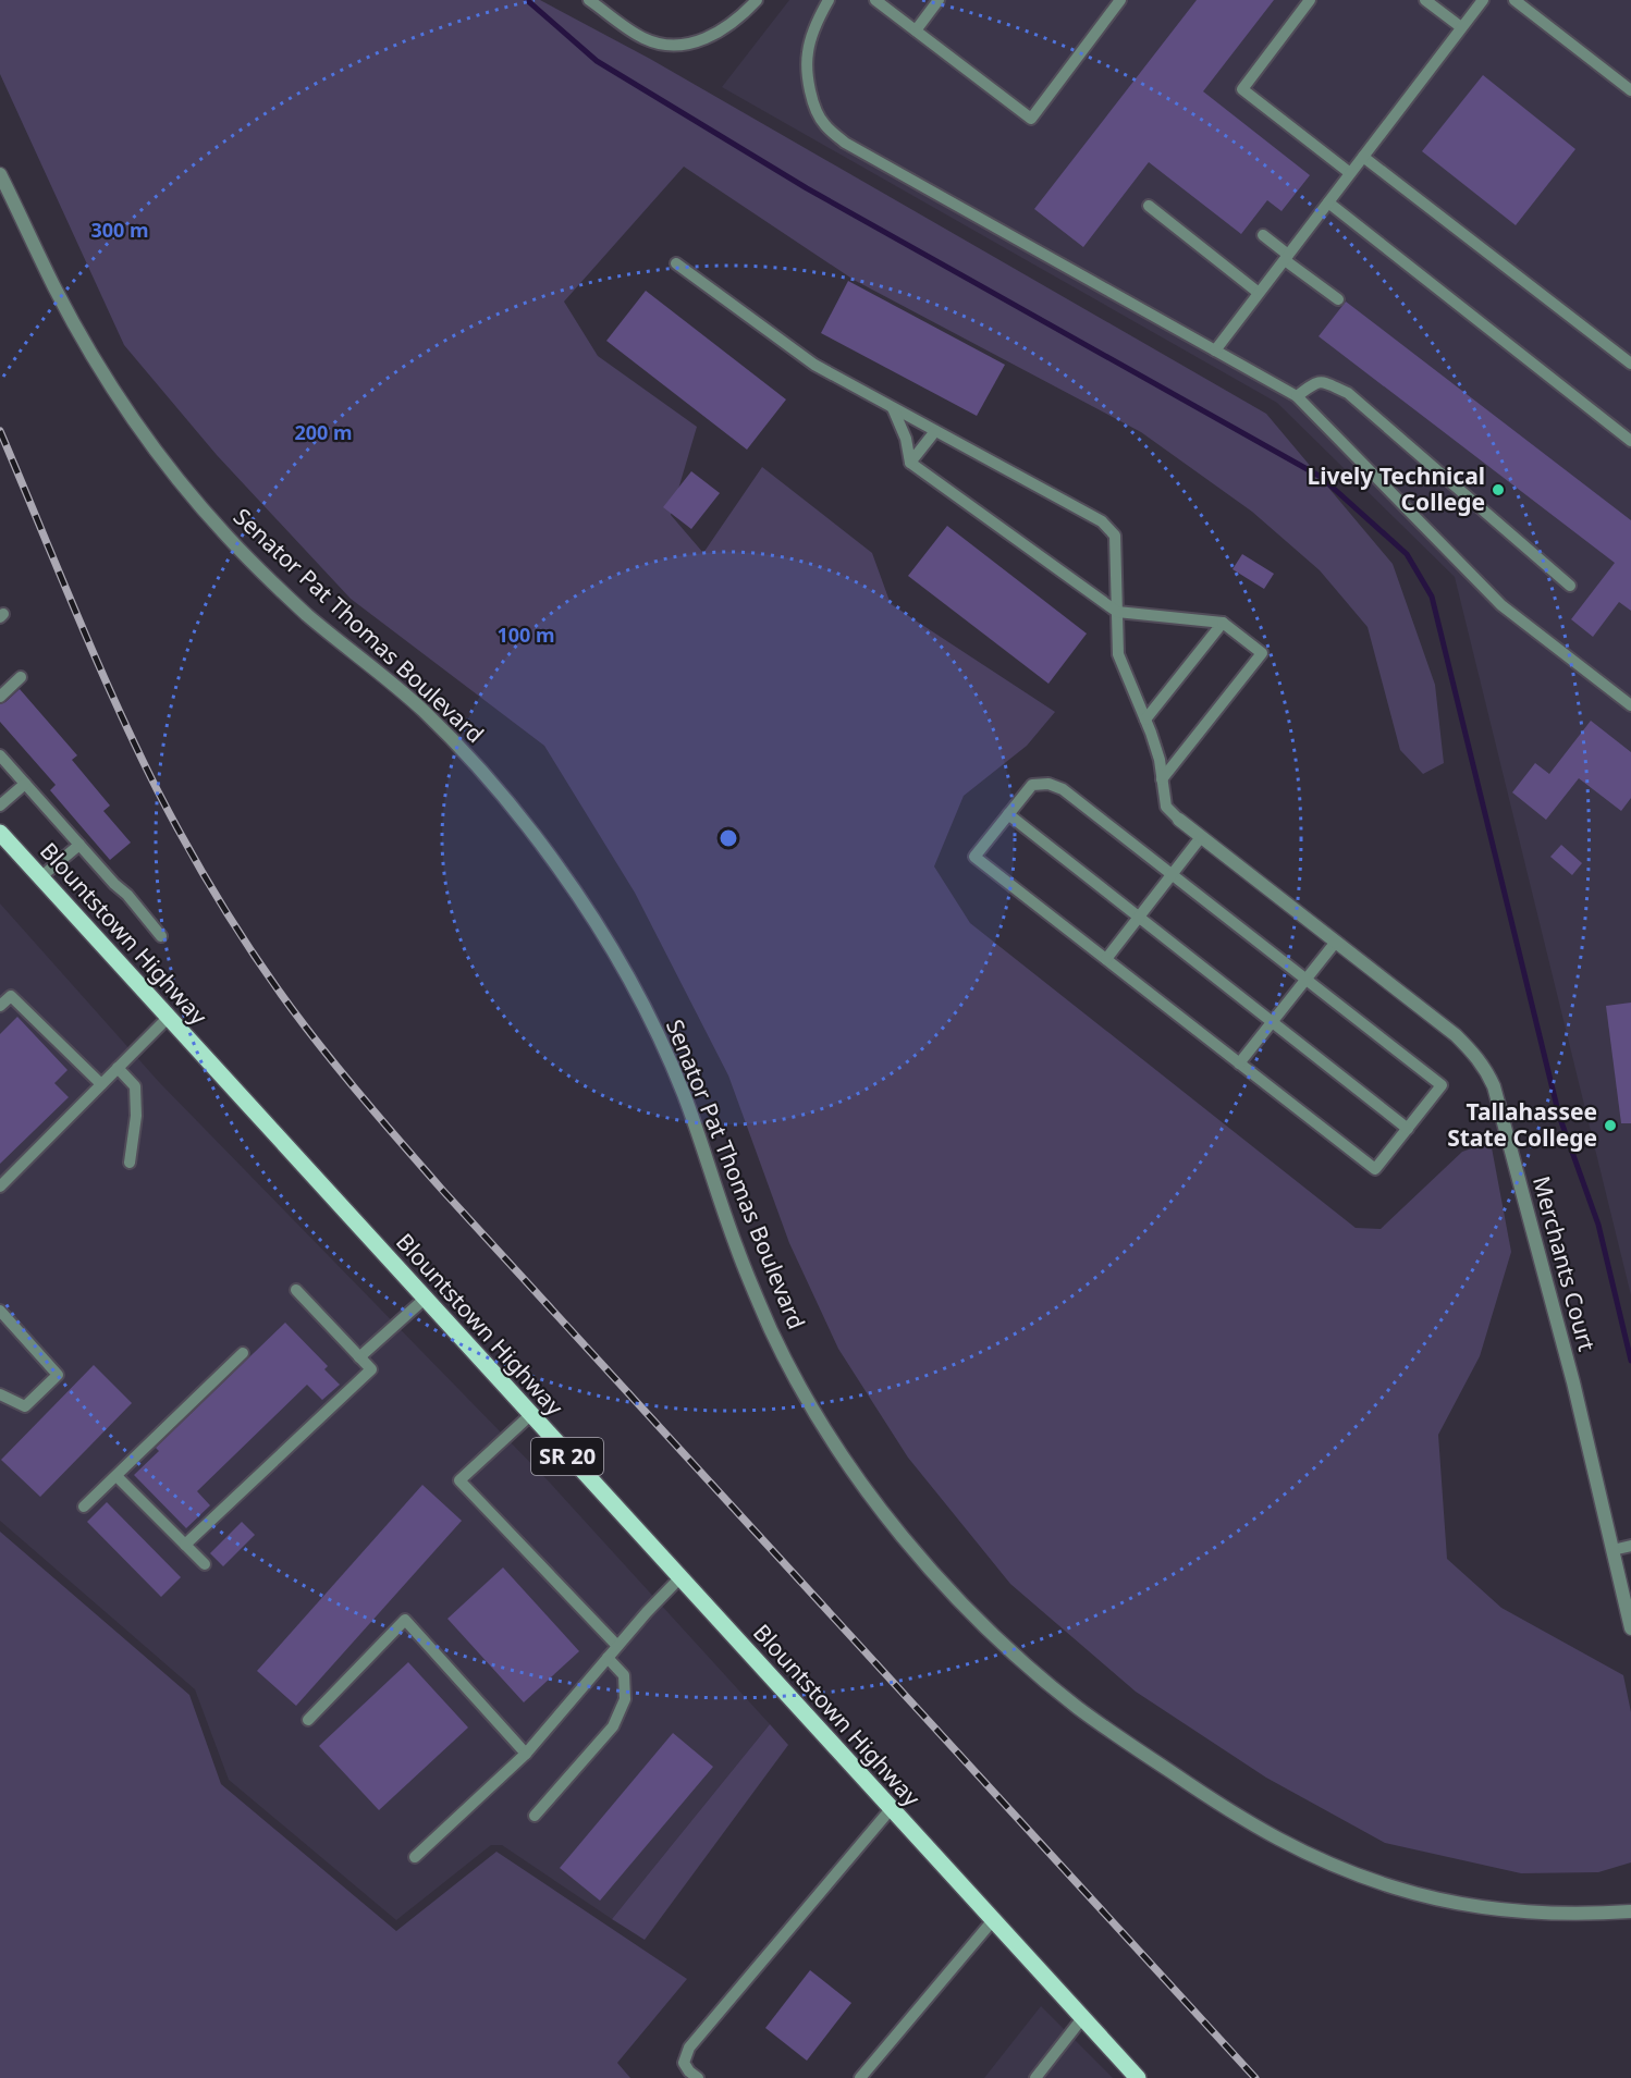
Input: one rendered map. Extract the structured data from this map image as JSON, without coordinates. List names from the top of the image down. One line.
{"streets":{"main road":["Blountstown Highway","SR 20"],"street":["Senator Pat Thomas Boulevard","Merchants Court"]},"places":["Lively Technical College","Tallahassee State College"],"rings":["300 m","200 m","100 m"]}
